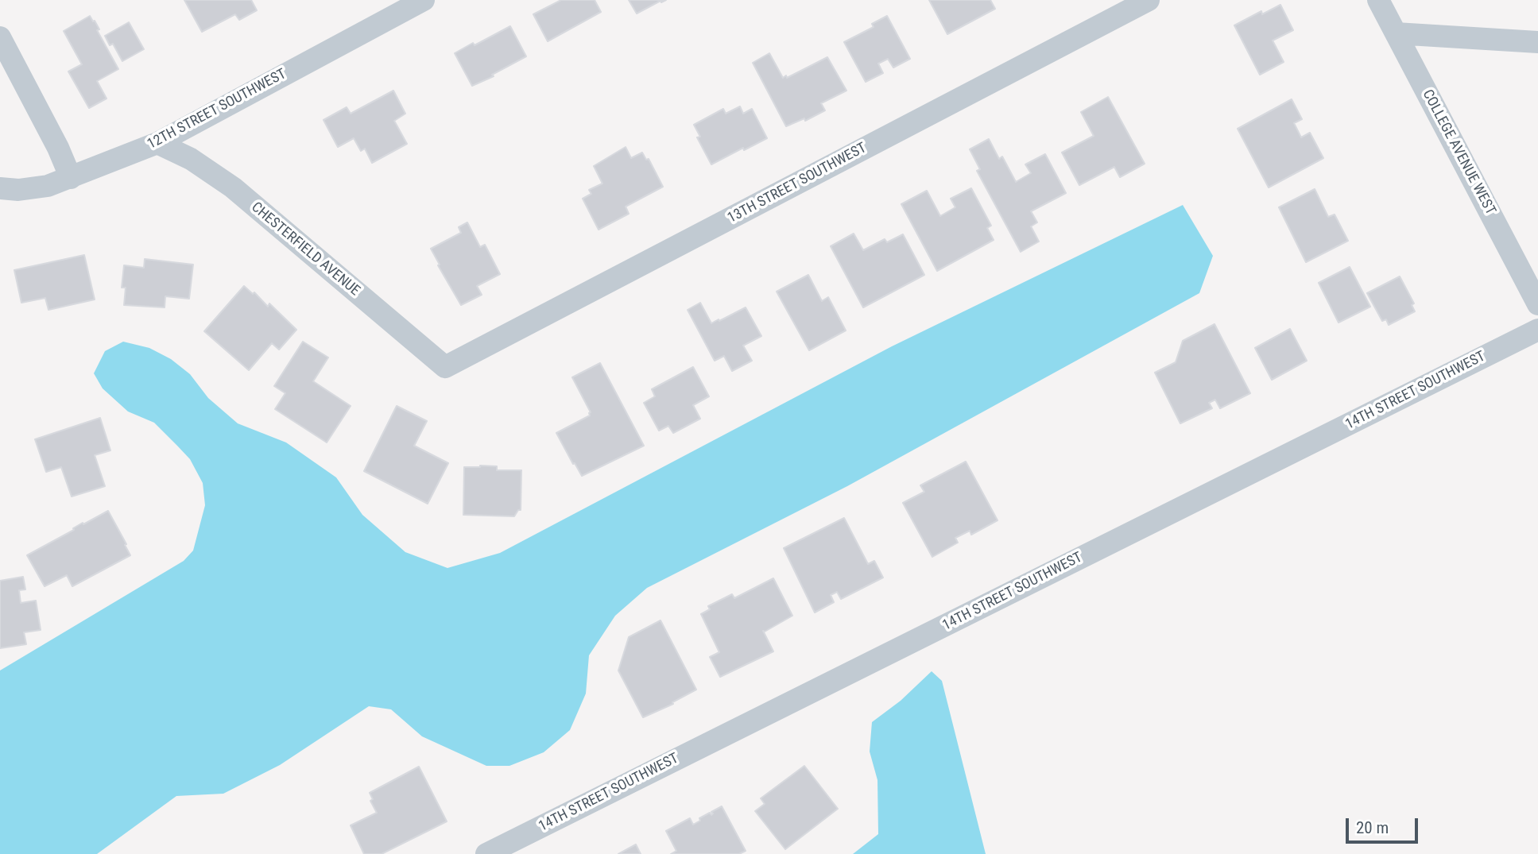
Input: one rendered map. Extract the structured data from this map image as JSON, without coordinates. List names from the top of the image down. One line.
{"streets":{"street":["12TH STREET SOUTHWEST","COLLEGE AVENUE WEST","13TH STREET SOUTHWEST","CHESTERFIELD AVENUE","14TH STREET SOUTHWEST"]},"crossings":[["12TH STREET SOUTHWEST","CHESTERFIELD AVENUE"],["13TH STREET SOUTHWEST","CHESTERFIELD AVENUE"]],"scale_bar":"20 m"}
